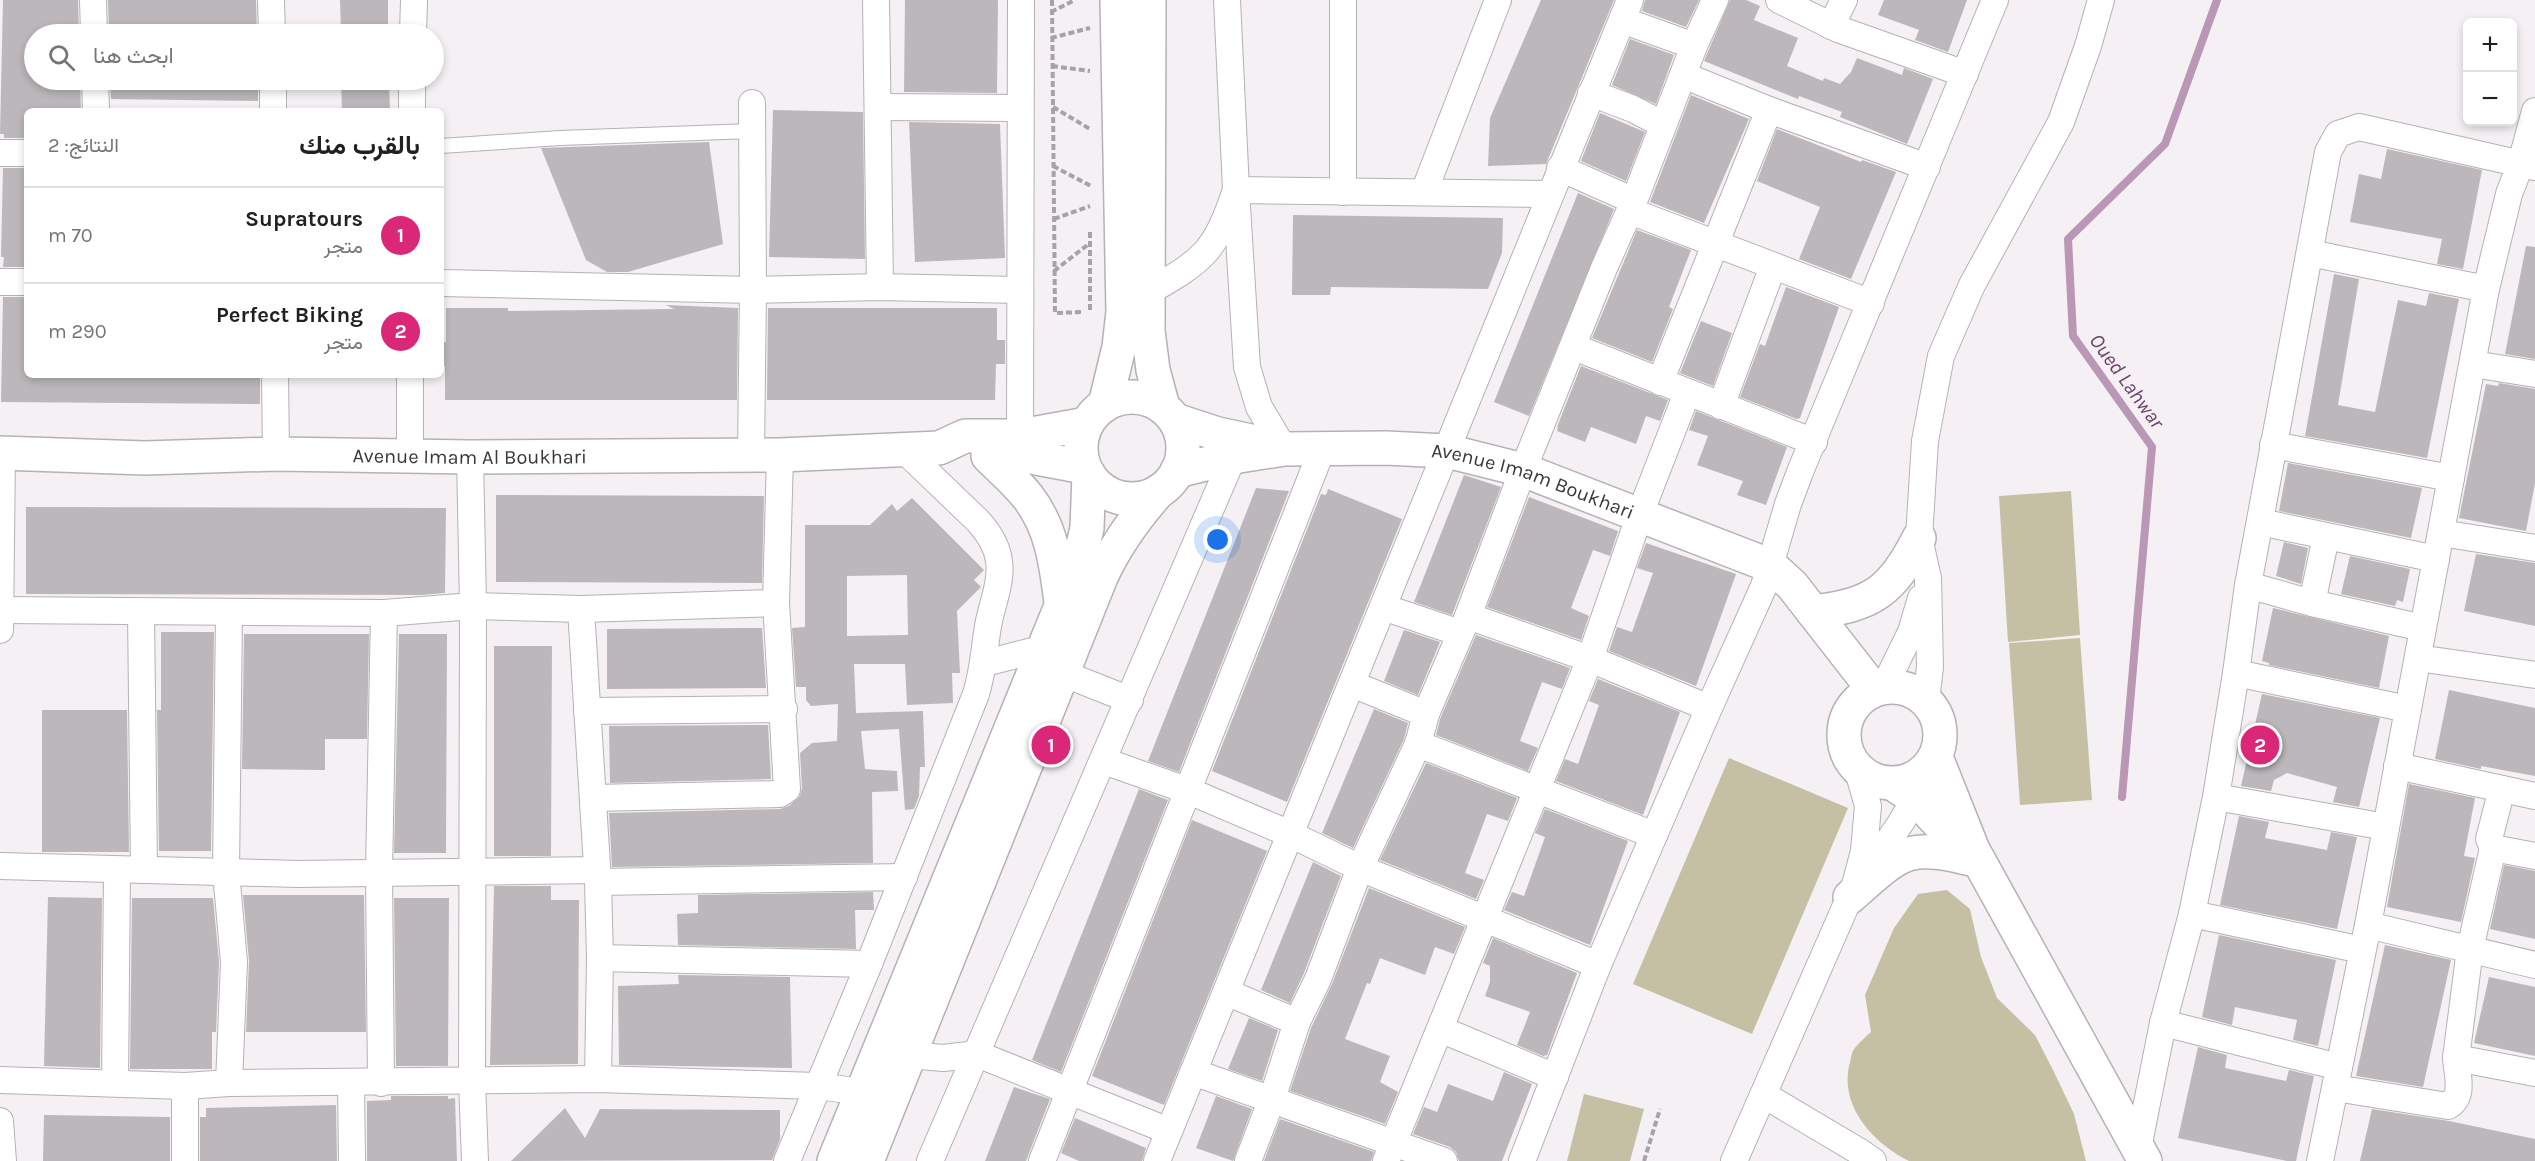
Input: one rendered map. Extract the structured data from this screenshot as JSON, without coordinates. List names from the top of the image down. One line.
{"streets":{"street":["Avenue Imam Al Boukhari","Avenue Imam Boukhari"]},"crossings":[["Avenue Imam Al Boukhari","Avenue Imam Boukhari"]],"water":["Oued Lahwar"],"page":{"map_buttons":["+","−"],"search":"ابحث هنا","heading":["بالقرب منك","النتائج: 2"],"list":[{"mark":"1","name":"Supratours","note":"متجر","value":"70 m"},{"mark":"2","name":"Perfect Biking","note":"متجر","value":"290 m"}],"pins":["1","2"]}}
